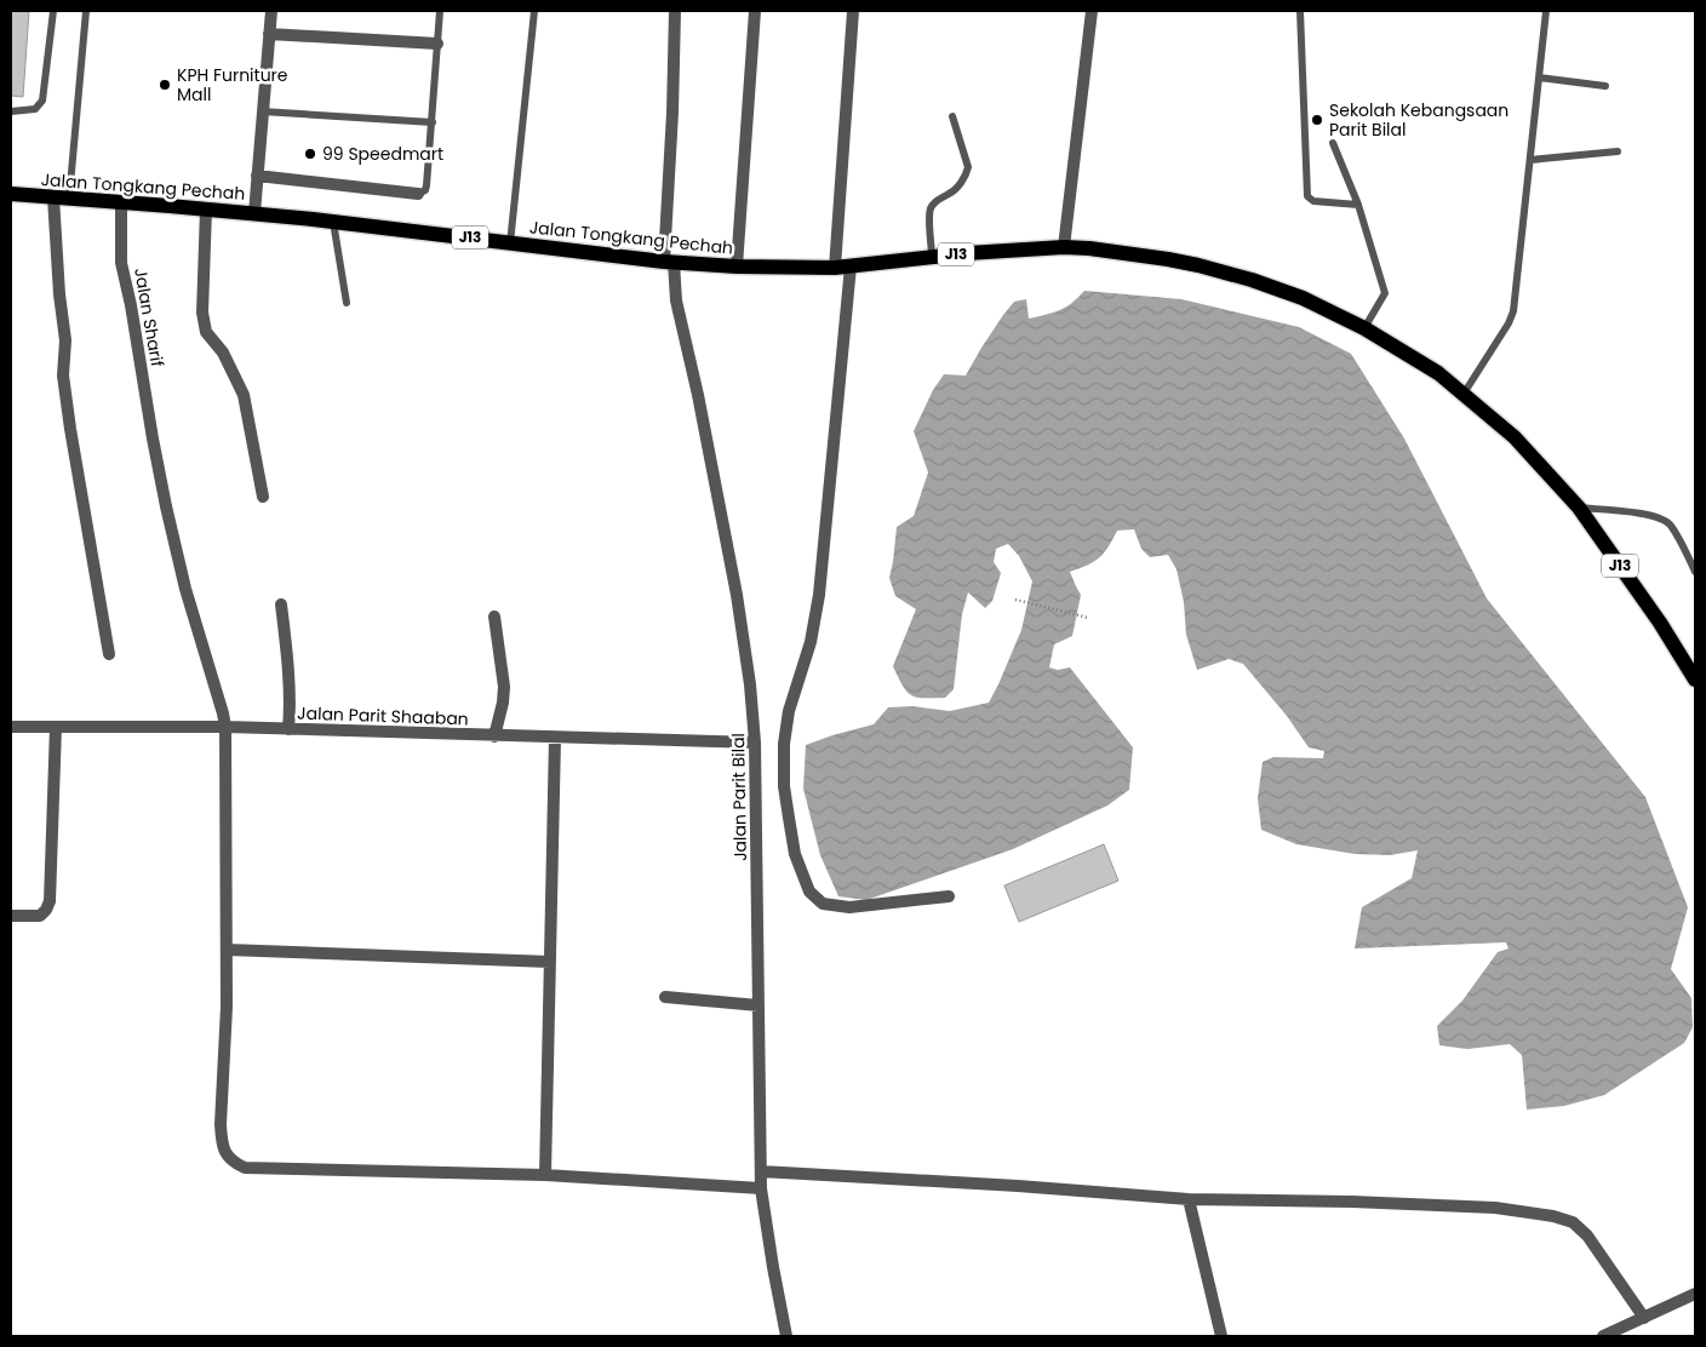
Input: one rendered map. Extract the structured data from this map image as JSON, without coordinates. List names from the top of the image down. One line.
{"streets":{"main road":["Jalan Tongkang Pechah","J13"],"street":["Jalan Sharif","Jalan Parit Shaaban","Jalan Parit Bilal"]},"crossings":[["Jalan Tongkang Pechah","Jalan Sharif"],["Jalan Tongkang Pechah","Jalan Parit Bilal"],["Jalan Sharif","Jalan Parit Shaaban"],["Jalan Parit Shaaban","Jalan Parit Bilal"]],"places":["KPH Furniture Mall","Sekolah Kebangsaan Parit Bilal","99 Speedmart"]}
